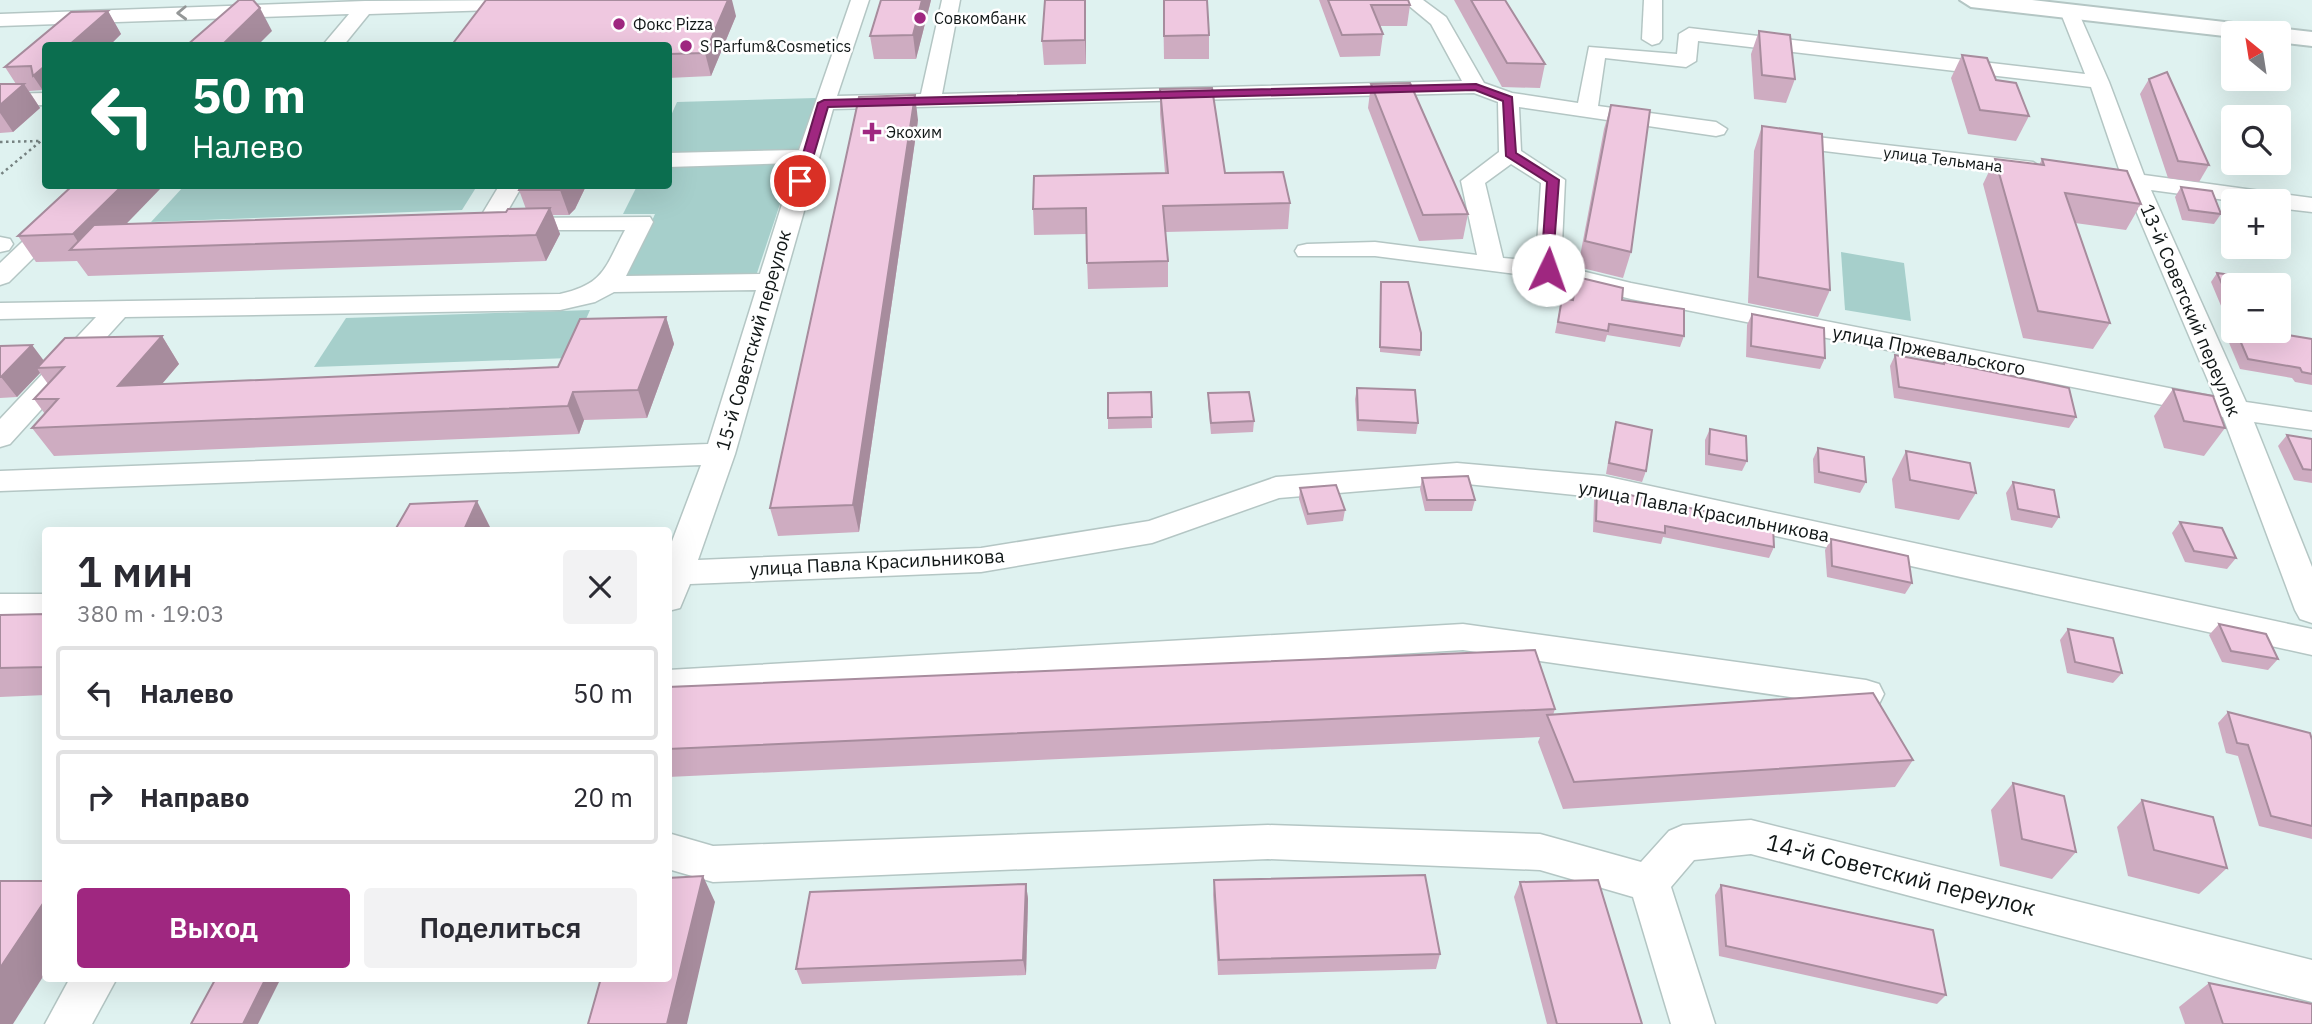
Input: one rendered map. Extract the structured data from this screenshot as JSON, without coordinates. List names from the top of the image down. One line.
{"streets":{"street":["улица Тельмана","13-й Советский переулок","15-й Советский переулок","улица Пржевальского","улица Павла Красильникова","14-й Советский переулок"]},"crossings":[["13-й Советский переулок","улица Пржевальского"],["15-й Советский переулок","улица Павла Красильникова"]],"places":{"other":["Совкомбанк","Фокс Pizza","S Parfum&Cosmetics"],"health":["Экохим"]},"north":"top left","page":{"map_buttons":["+","−"],"turn":["50 m","Налево"],"heading":["1 мин","380 m · 19:03"],"list":[{"name":"Налево","value":"50 m"},{"name":"Направо","value":"20 m"}],"buttons":["Выход","Поделиться"]}}
